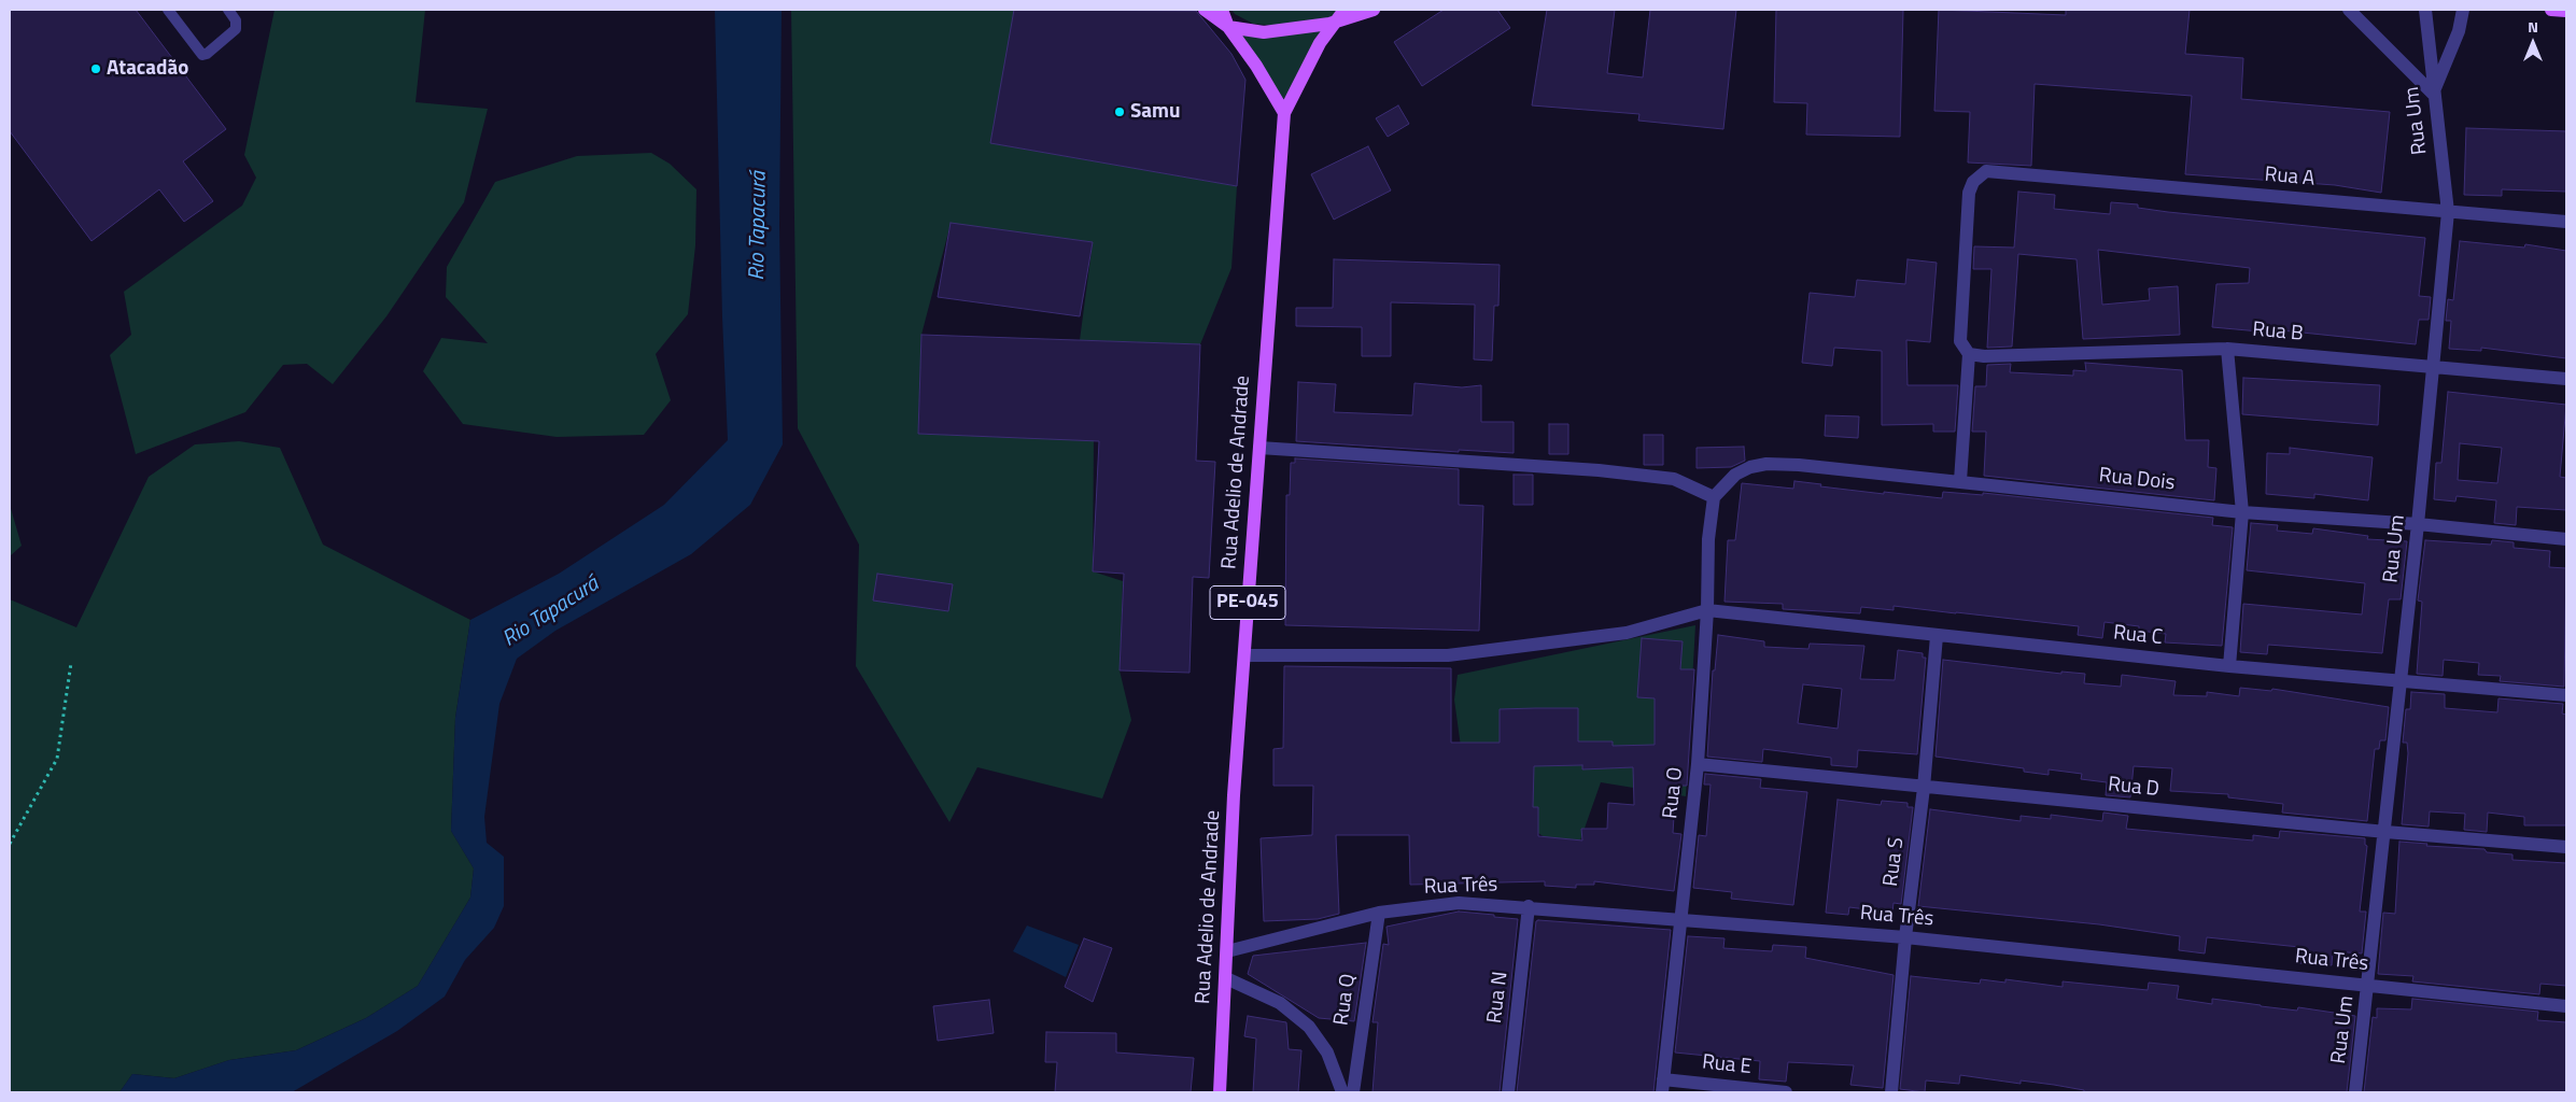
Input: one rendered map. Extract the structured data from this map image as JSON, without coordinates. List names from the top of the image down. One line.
{"streets":{"main road":["Rua Adelio de Andrade","PE-045"],"street":["Rua Um","Rua A","Rua B","Rua Dois","Rua C","Rua D","Rua O","Rua S","Rua Três","Rua N","Rua Q","Rua E"]},"crossings":[["Rua Um","Rua A"],["Rua Um","Rua B"],["Rua Um","Rua Dois"],["Rua Um","Rua C"],["Rua Um","Rua D"],["Rua Um","Rua Três"],["Rua A","Rua B"],["Rua Adelio de Andrade","Rua Três"],["Rua Dois","Rua O"],["Rua C","Rua O"],["Rua C","Rua S"],["Rua D","Rua O"],["Rua D","Rua S"],["Rua O","Rua Três"],["Rua O","Rua E"],["Rua S","Rua Três"],["Rua Três","Rua N"],["Rua Três","Rua Q"]],"water":["Rio Tapacurá"],"places":["Atacadão","Samu"],"north":"top"}
